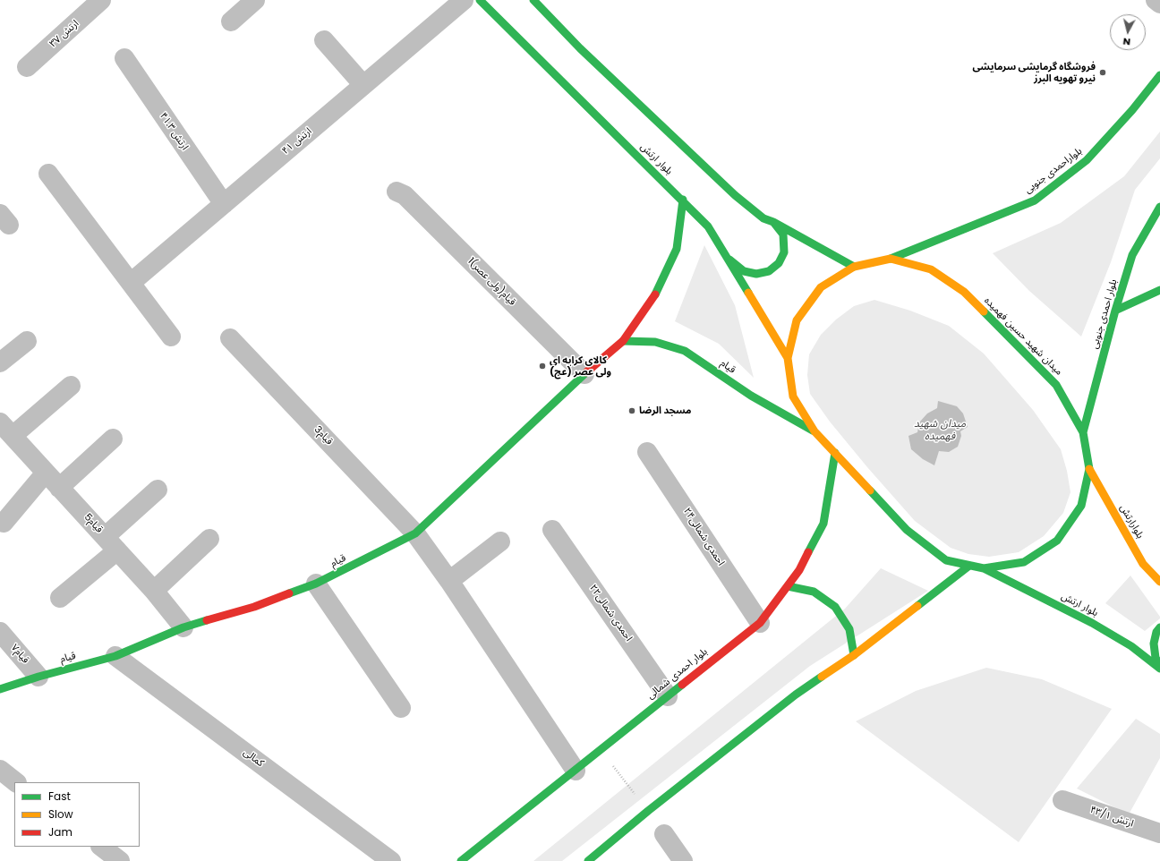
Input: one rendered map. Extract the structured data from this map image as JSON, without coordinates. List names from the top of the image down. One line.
{"streets":{"main road":["بلوار ارتش","بلواراحمدی جنوبی","بلوار احمدی جنوبی","میدان شهید حسین فهمیده","قیام","بلوارارتش","بلوار احمدی شمالی"],"street":["ارتش ۳۷","ارتش ۴۱.۳","ارتش ۴۱","قیام(ولی عصر)1","قیام3","قیام5","احمدی شمالی۲۴","احمدی شمالی۲۲","قیام۷","کمالی","ارتش ۴۳/۱"]},"crossings":[["ارتش ۴۱.۳","ارتش ۴۱"],["بلوار ارتش","میدان شهید حسین فهمیده"],["بلوار ارتش","قیام"],["بلواراحمدی جنوبی","میدان شهید حسین فهمیده"],["قیام(ولی عصر)1","قیام"],["بلوار احمدی جنوبی","میدان شهید حسین فهمیده"],["میدان شهید حسین فهمیده","قیام"],["میدان شهید حسین فهمیده","بلوارارتش"],["میدان شهید حسین فهمیده","بلوار احمدی شمالی"],["قیام","قیام3"],["قیام","قیام5"],["قیام","قیام۷"],["قیام","کمالی"],["قیام3","بلوار احمدی شمالی"],["احمدی شمالی۲۴","بلوار احمدی شمالی"],["احمدی شمالی۲۲","بلوار احمدی شمالی"]],"water":["میدان شهید فهمیده"],"places":["فروشگاه گرمایشی سرمایشی نیرو تهویه البرز","کالای کرایه ای ولی عصر (عج)","مسجد الرضا"],"legend":["Fast","Slow","Jam"],"north":"bottom"}
